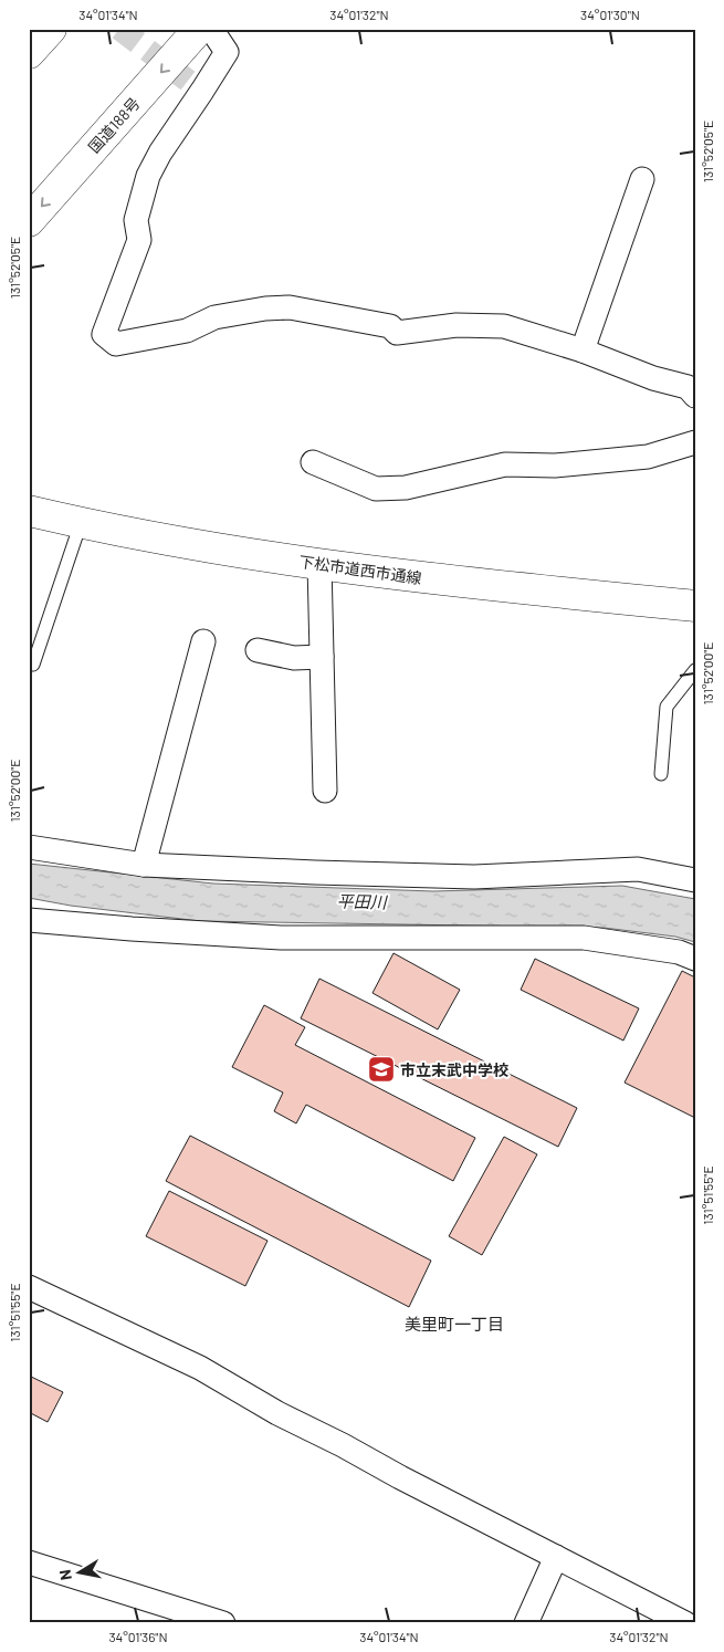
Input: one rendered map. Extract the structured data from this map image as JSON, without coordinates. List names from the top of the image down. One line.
{"streets":{"main road":["国道188号","下松市道西市通線"]},"one_way":["国道188号"],"districts":["美里町一丁目"],"water":["平田川"],"places":{"school or university":["市立末武中学校"]},"north":"left","coordinates":["34°01'34\"N","34°01'32\"N","34°01'30\"N","131°52'05\"E","131°52'00\"E","131°51'55\"E","34°01'36\"N"]}
